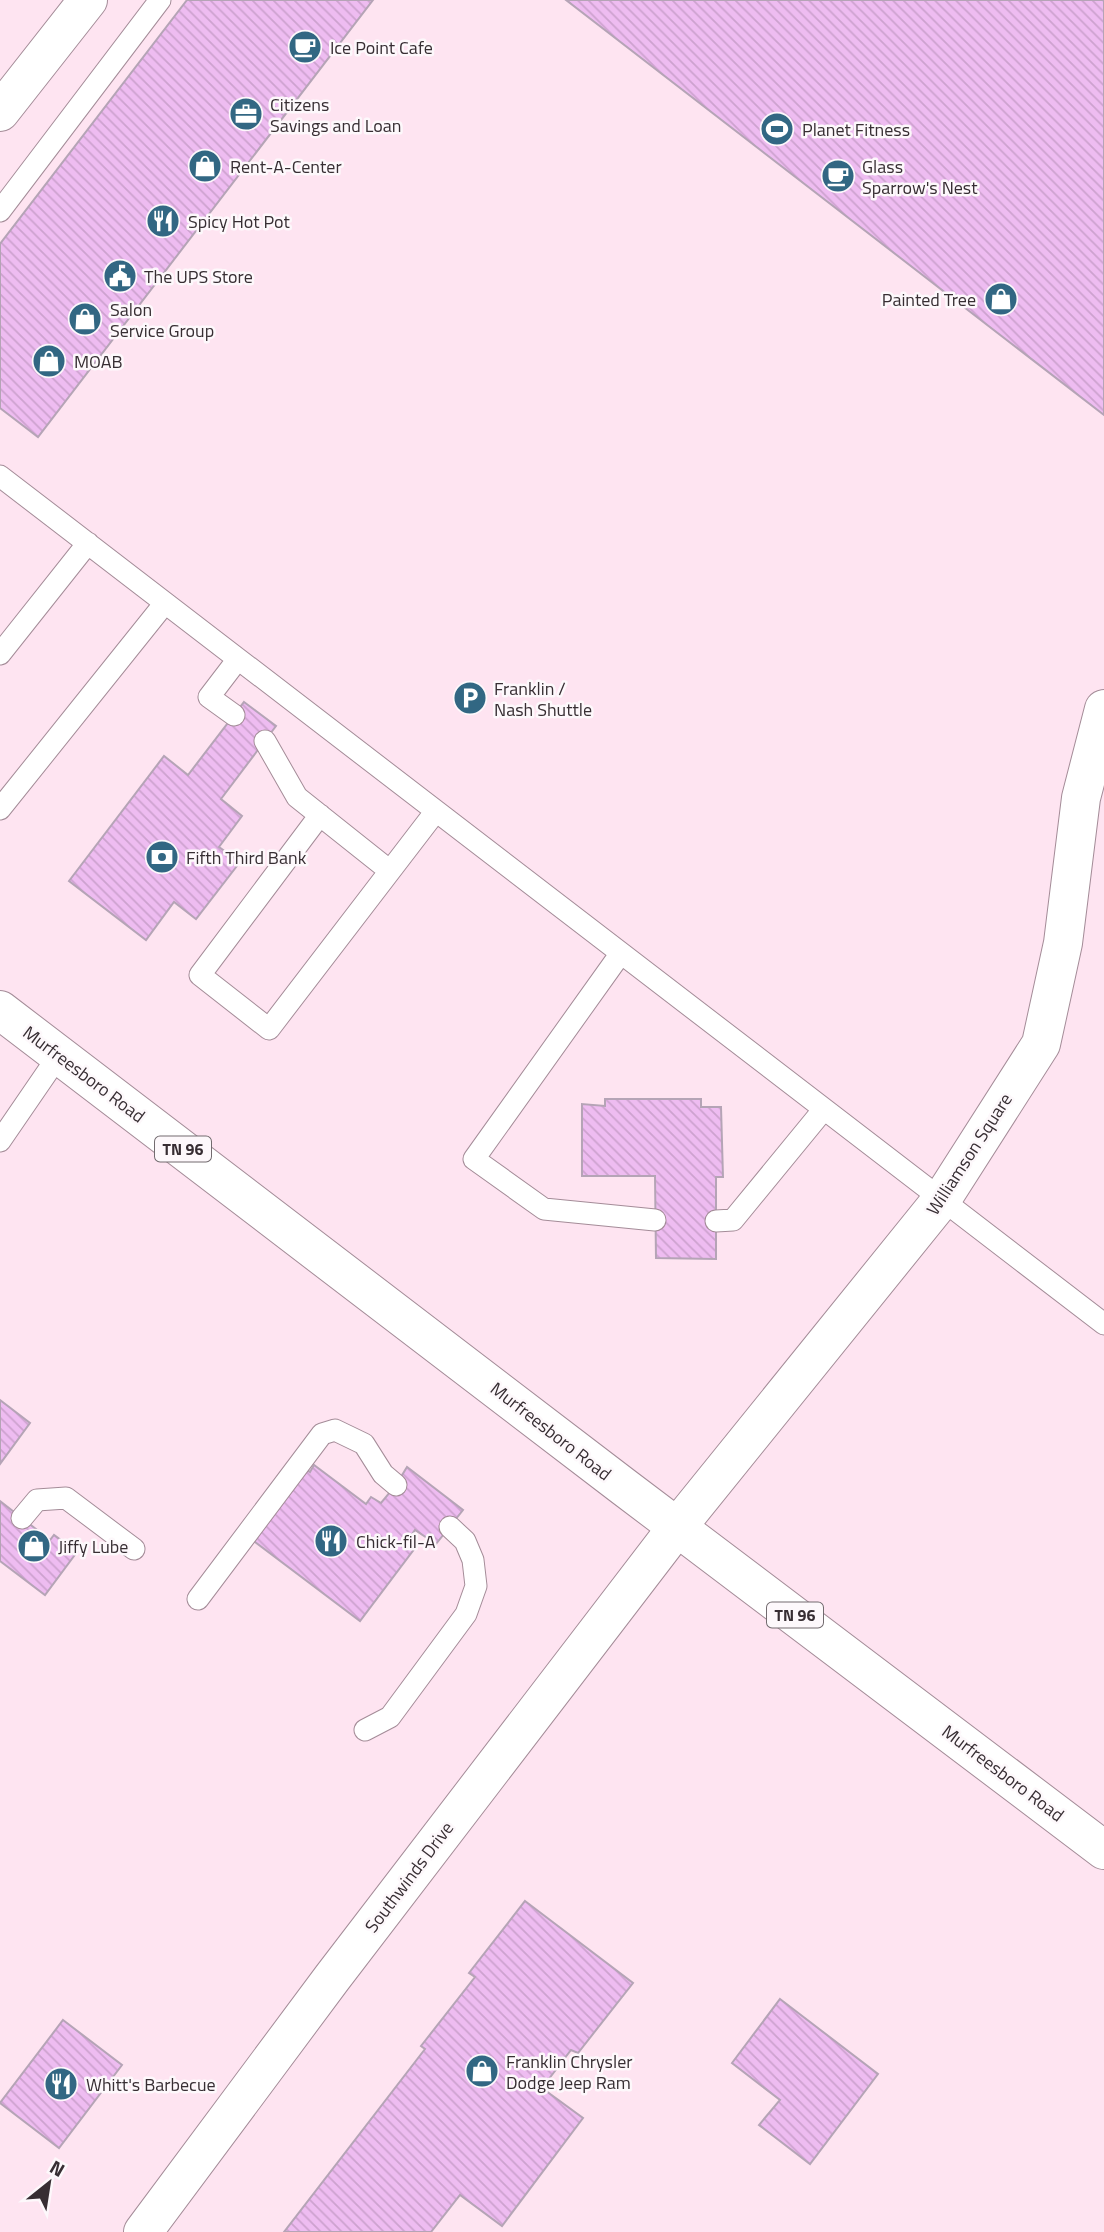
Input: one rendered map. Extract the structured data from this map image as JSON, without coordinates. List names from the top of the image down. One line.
{"streets":{"main road":["Murfreesboro Road","TN 96","Williamson Square","Southwinds Drive"]},"crossings":[["Murfreesboro Road","Williamson Square"],["Murfreesboro Road","Southwinds Drive"],["Williamson Square","Southwinds Drive"]],"places":{"cafe":["Ice Point Cafe","Glass Sparrow's Nest"],"office":["Citizens Savings and Loan"],"sports":["Planet Fitness"],"shop":["Rent-A-Center","Painted Tree","Salon Service Group","MOAB","Jiffy Lube","Franklin Chrysler Dodge Jeep Ram"],"restaurant":["Spicy Hot Pot","Chick-fil-A","Whitt's Barbecue"],"public building":["The UPS Store"],"parking":["Franklin / Nash Shuttle"],"bank":["Fifth Third Bank"]},"north":"top right"}
